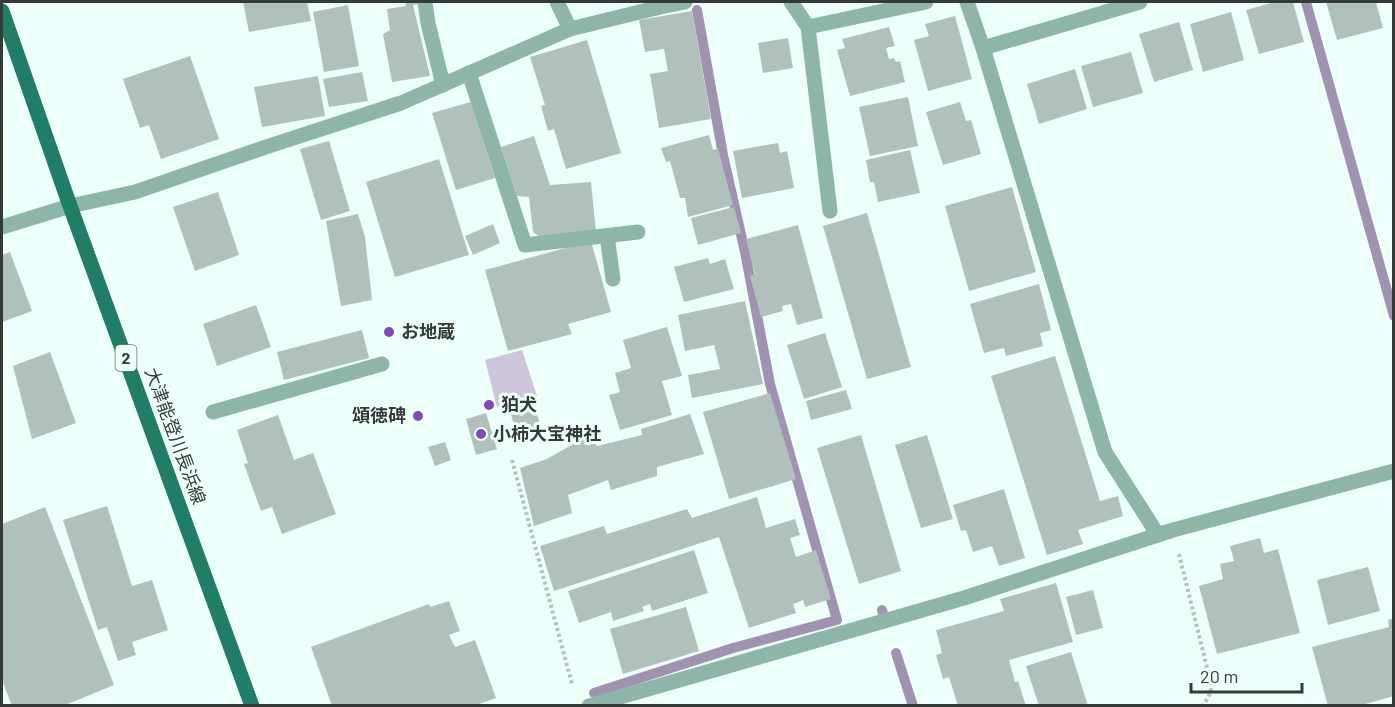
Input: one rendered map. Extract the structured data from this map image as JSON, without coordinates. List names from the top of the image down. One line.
{"streets":{"main road":["2","大津能登川長浜線"]},"places":["お地蔵","狛犬","頌徳碑","小柿大宝神社"],"scale_bar":"20 m"}
